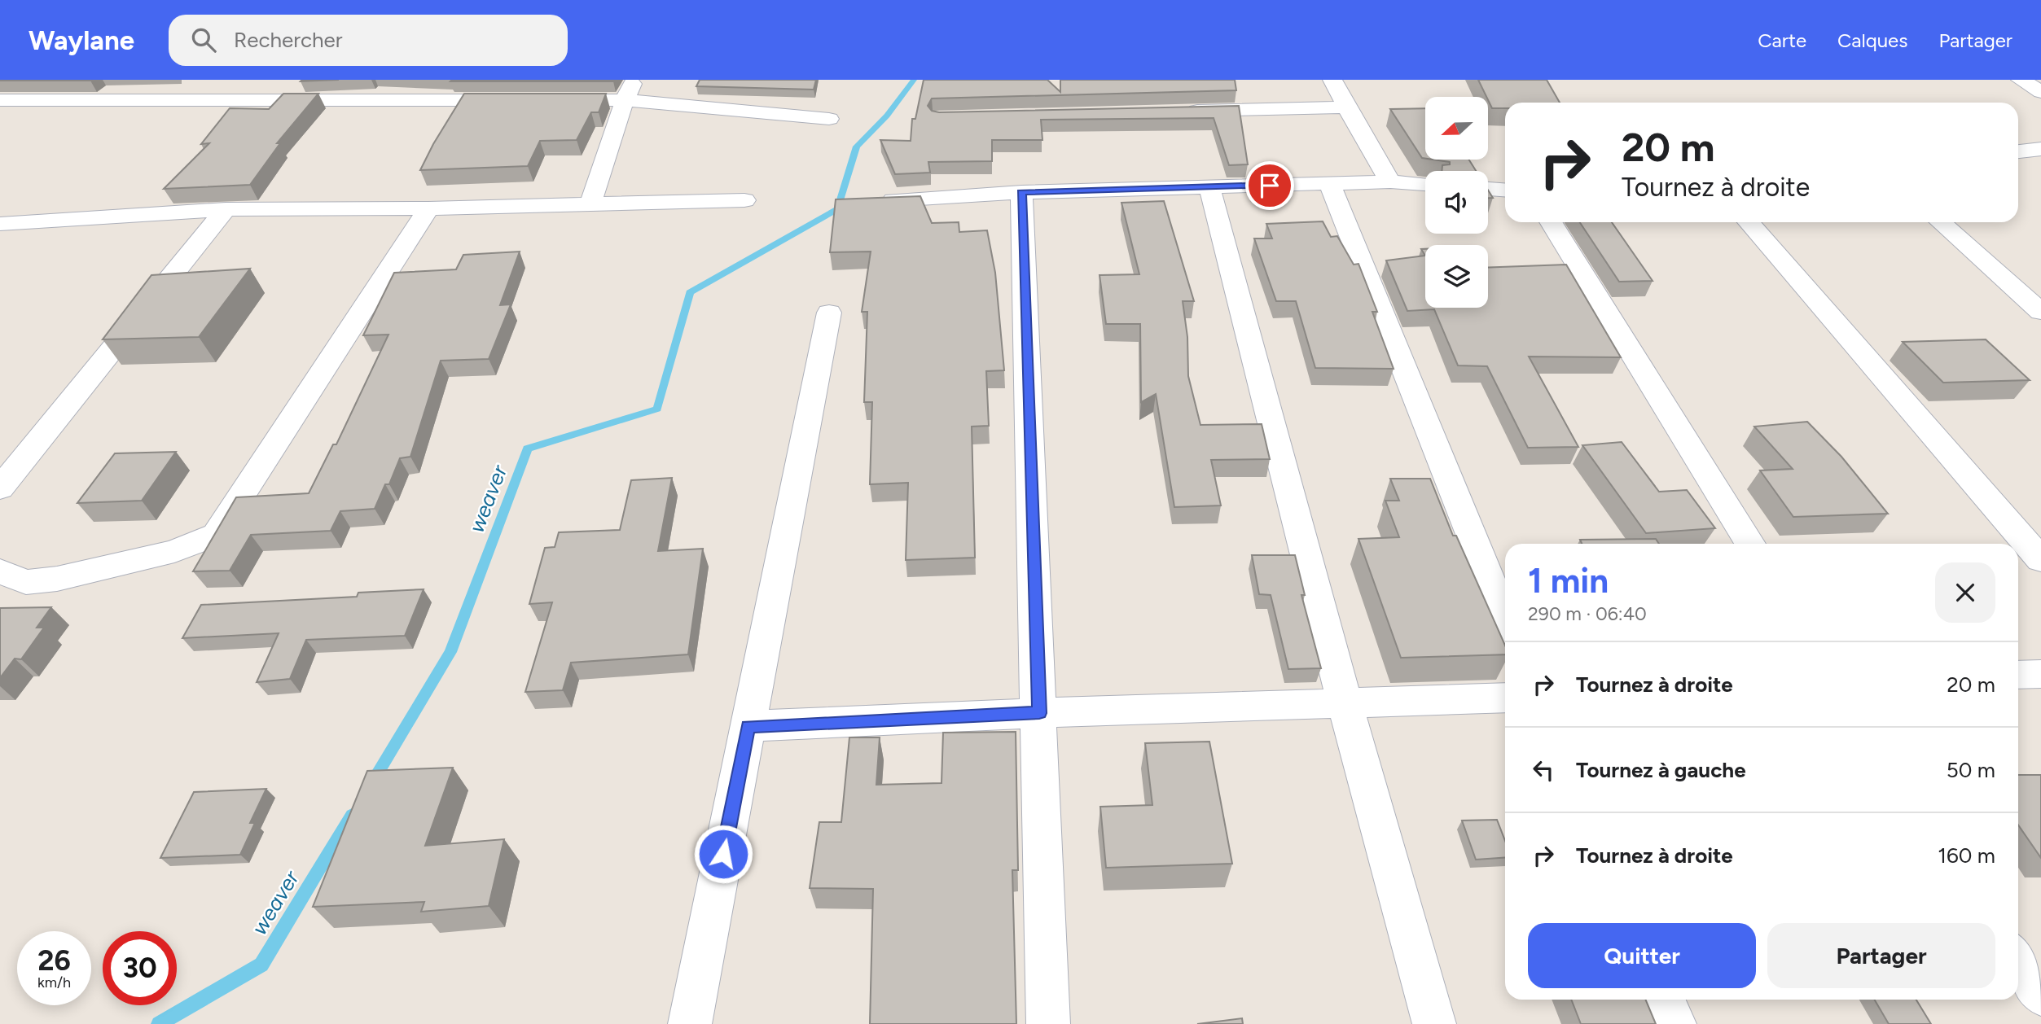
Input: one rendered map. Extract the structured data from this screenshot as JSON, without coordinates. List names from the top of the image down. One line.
{"water":["weaver"],"north":"left","page":{"header":"Waylane","search":"Rechercher","nav":["Carte","Calques","Partager"],"turn":["20 m","Tournez à droite"],"heading":["1 min","290 m · 06:40"],"list":[{"name":"Tournez à droite","value":"20 m"},{"name":"Tournez à gauche","value":"50 m"},{"name":"Tournez à droite","value":"160 m"}],"buttons":["Quitter","Partager"],"speed":"26 km/h","limit":"30"}}
